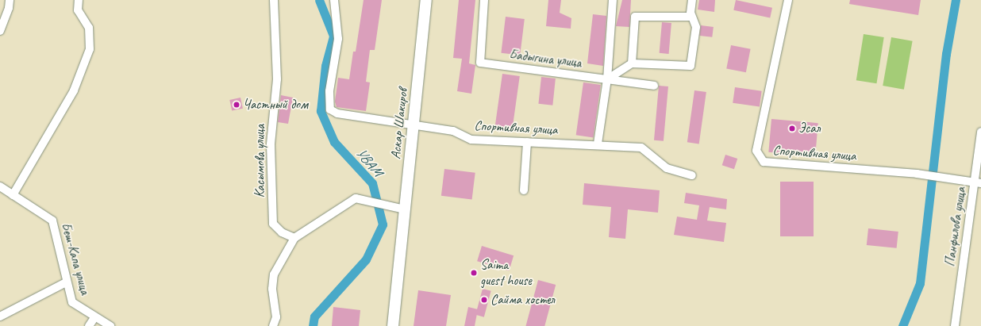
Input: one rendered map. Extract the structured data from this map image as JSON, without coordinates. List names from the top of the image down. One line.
{"streets":{"main road":["Аскар Шакиров"],"street":["Бадыгина улица","Спортивная улица","Касымова улица","Панфилова улица","Беш-Капа улица"]},"crossings":[["Аскар Шакиров","Спортивная улица"],["Спортивная улица","Панфилова улица"]],"water":["УВАМ"],"places":["Частный дом","Эсал","Saima guest house","Сайма хостел"]}
